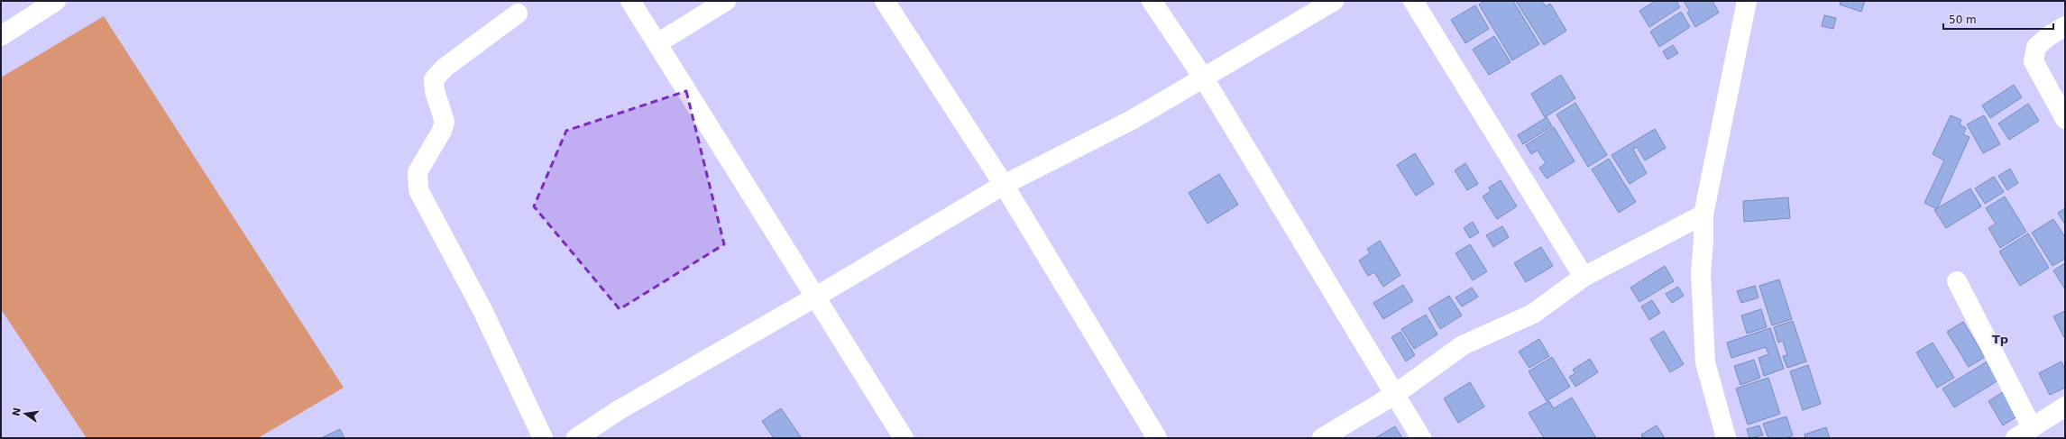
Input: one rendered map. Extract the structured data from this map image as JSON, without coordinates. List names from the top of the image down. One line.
{"districts":["Tp"],"scale_bar":"50 m","north":"left"}
